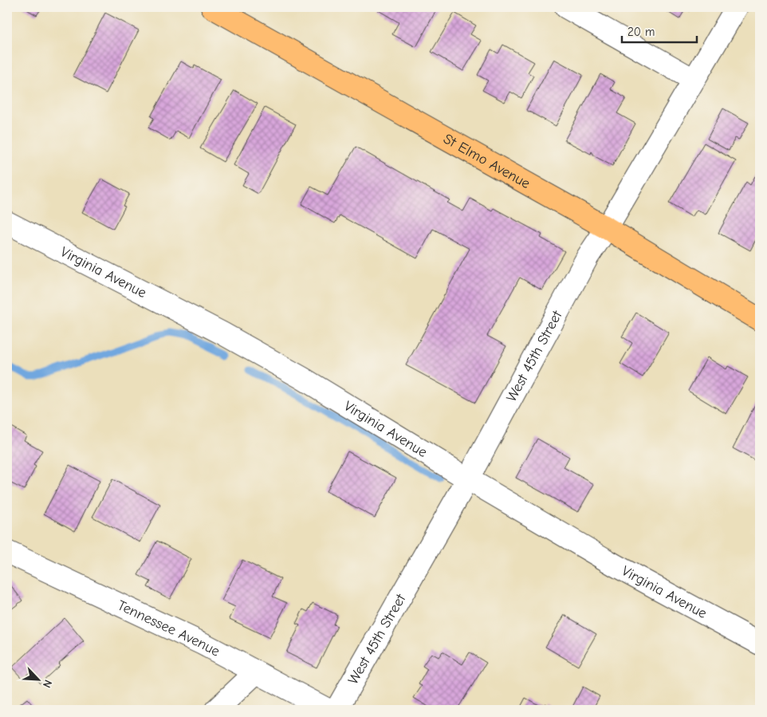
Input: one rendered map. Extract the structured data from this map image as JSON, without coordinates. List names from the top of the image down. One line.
{"streets":{"main road":["St Elmo Avenue"],"street":["Virginia Avenue","West 45th Street","Tennessee Avenue"]},"crossings":[["St Elmo Avenue","West 45th Street"],["Virginia Avenue","West 45th Street"]],"scale_bar":"20 m","north":"bottom right"}
